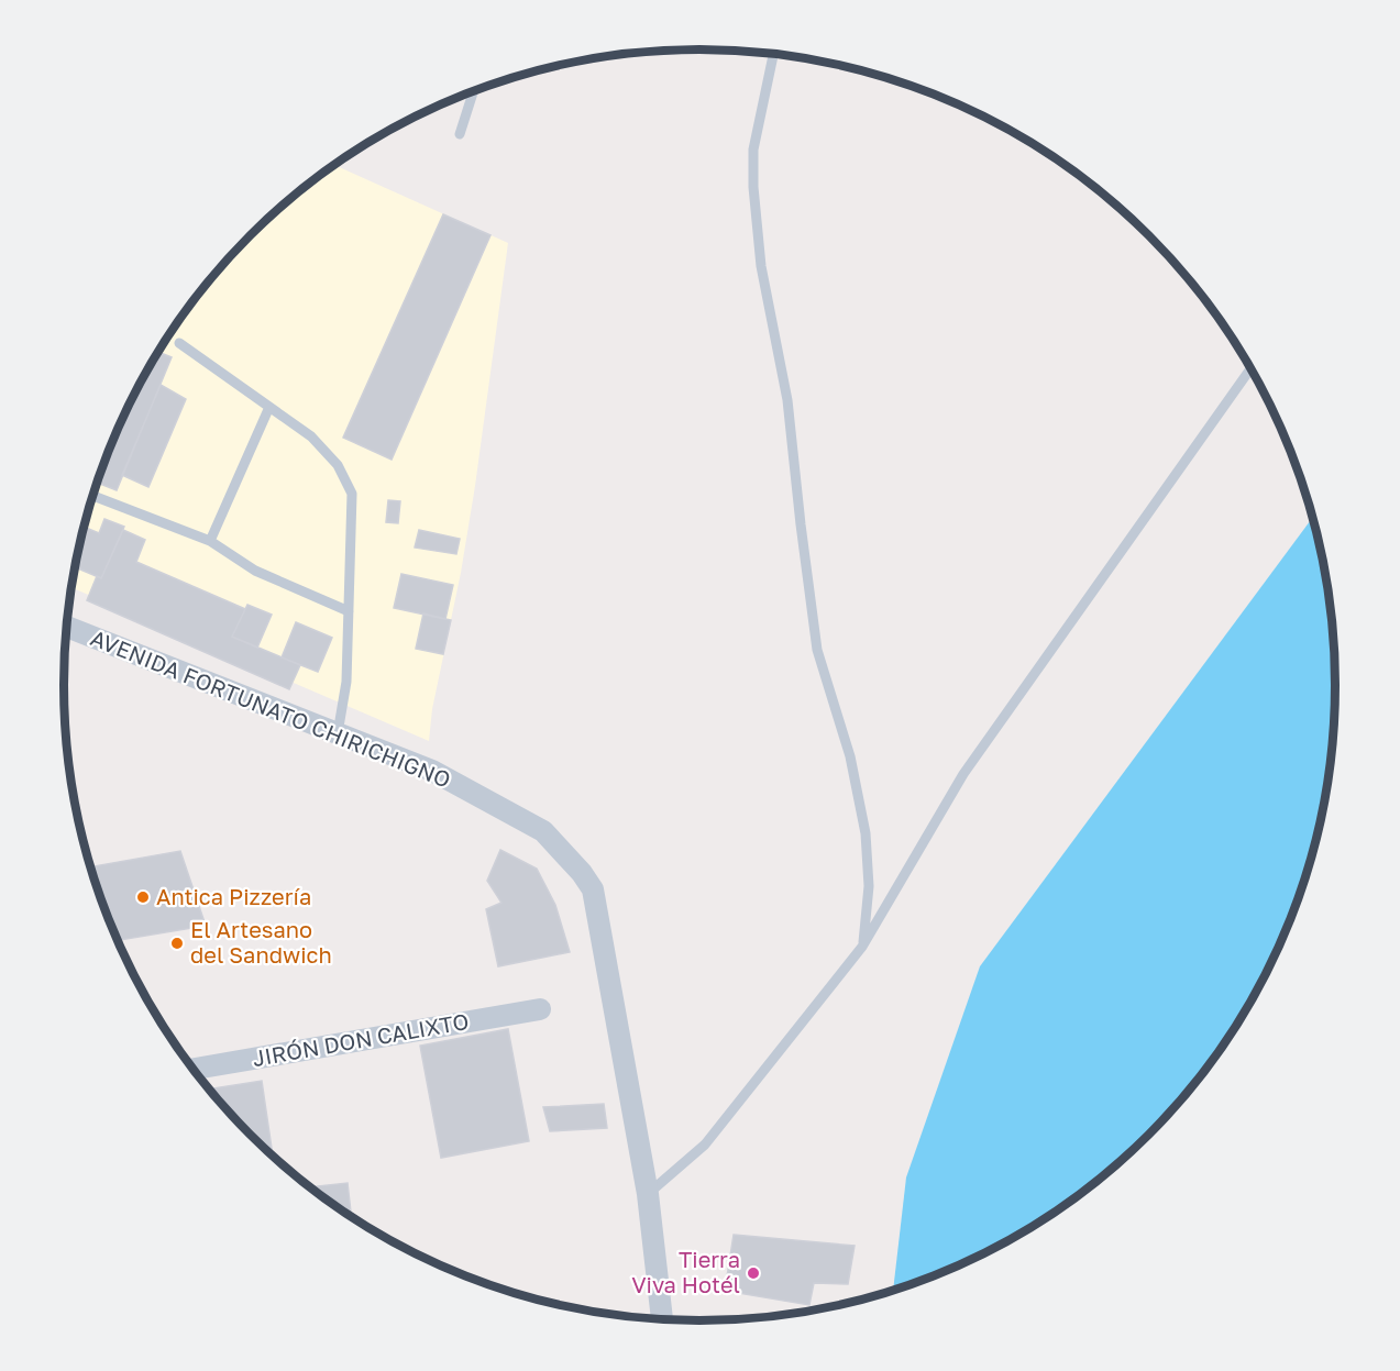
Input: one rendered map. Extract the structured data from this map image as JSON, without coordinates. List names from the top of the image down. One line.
{"streets":{"street":["AVENIDA FORTUNATO CHIRICHIGNO","JIRÓN DON CALIXTO"]},"places":["Antica Pizzería","El Artesano del Sandwich","Tierra Viva Hotél"]}
